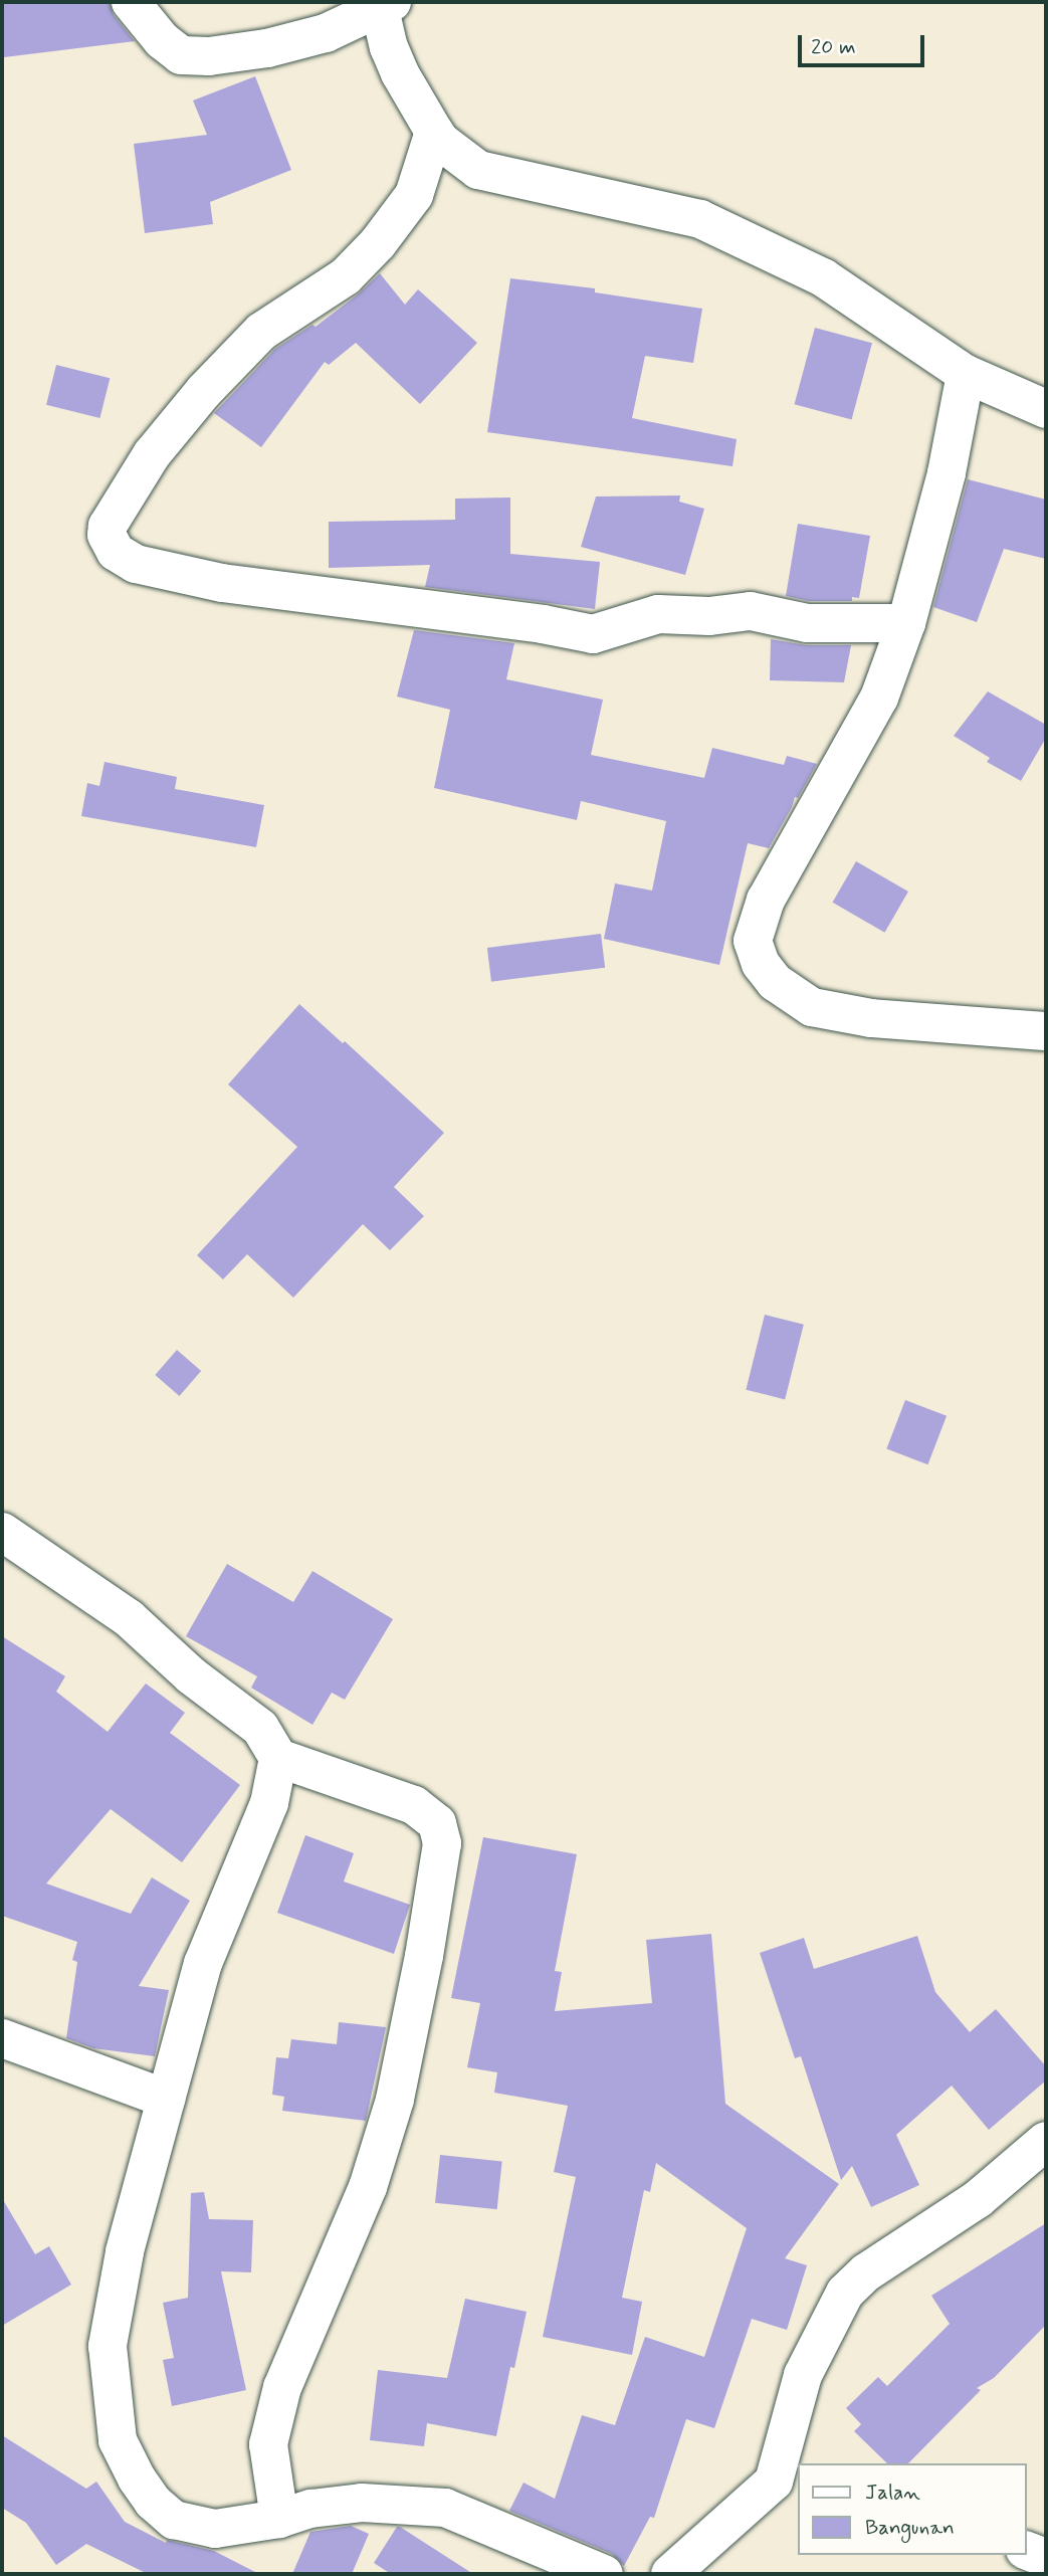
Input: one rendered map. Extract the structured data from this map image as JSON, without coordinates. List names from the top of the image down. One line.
{"legend":["Jalan","Bangunan"],"scale_bar":"20 m"}
